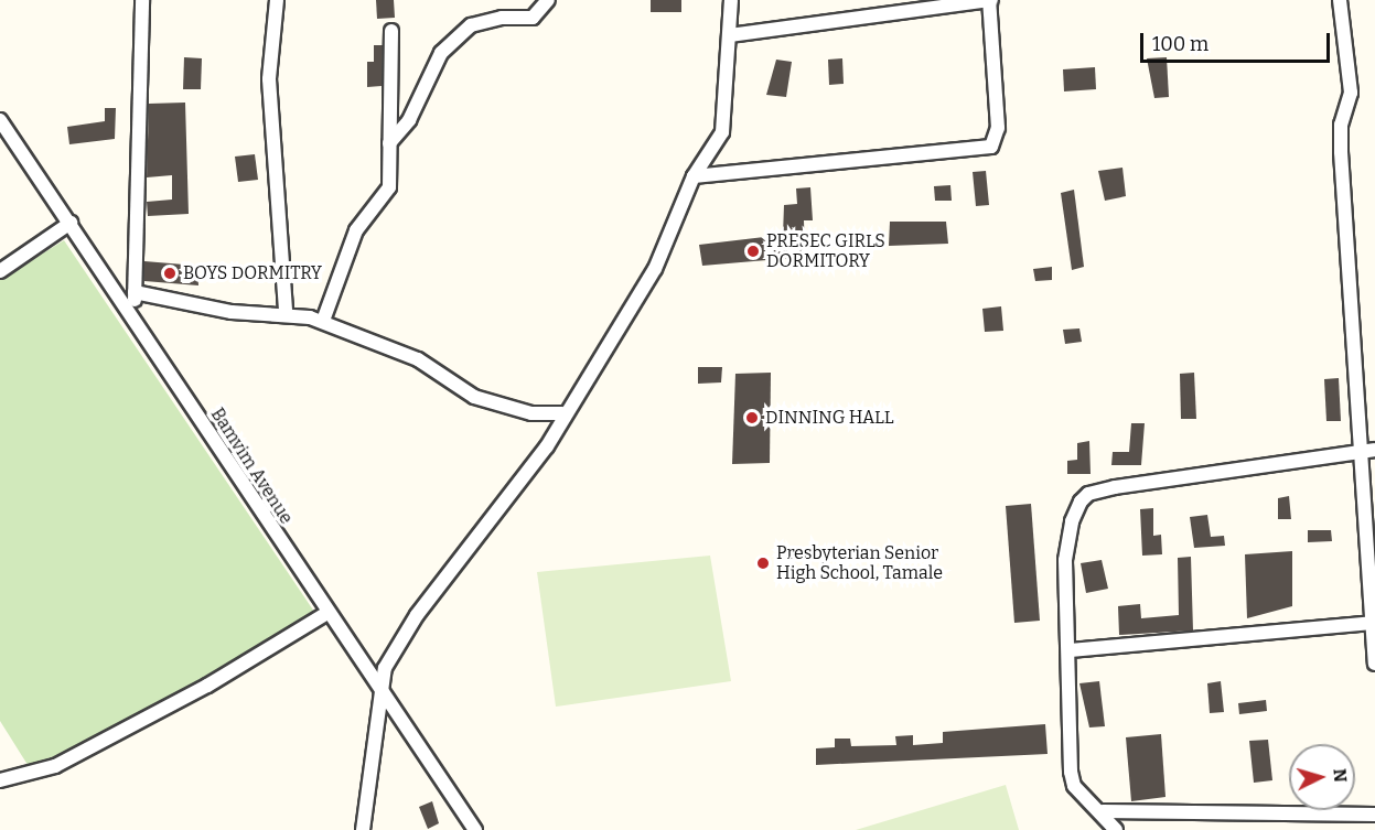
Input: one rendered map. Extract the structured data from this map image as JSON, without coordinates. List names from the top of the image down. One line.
{"streets":{"street":["Bamvim Avenue"]},"places":["PRESEC GIRLS DORMITORY","BOYS DORMITRY","DINNING HALL","Presbyterian Senior High School, Tamale"],"scale_bar":"100 m","north":"right"}
